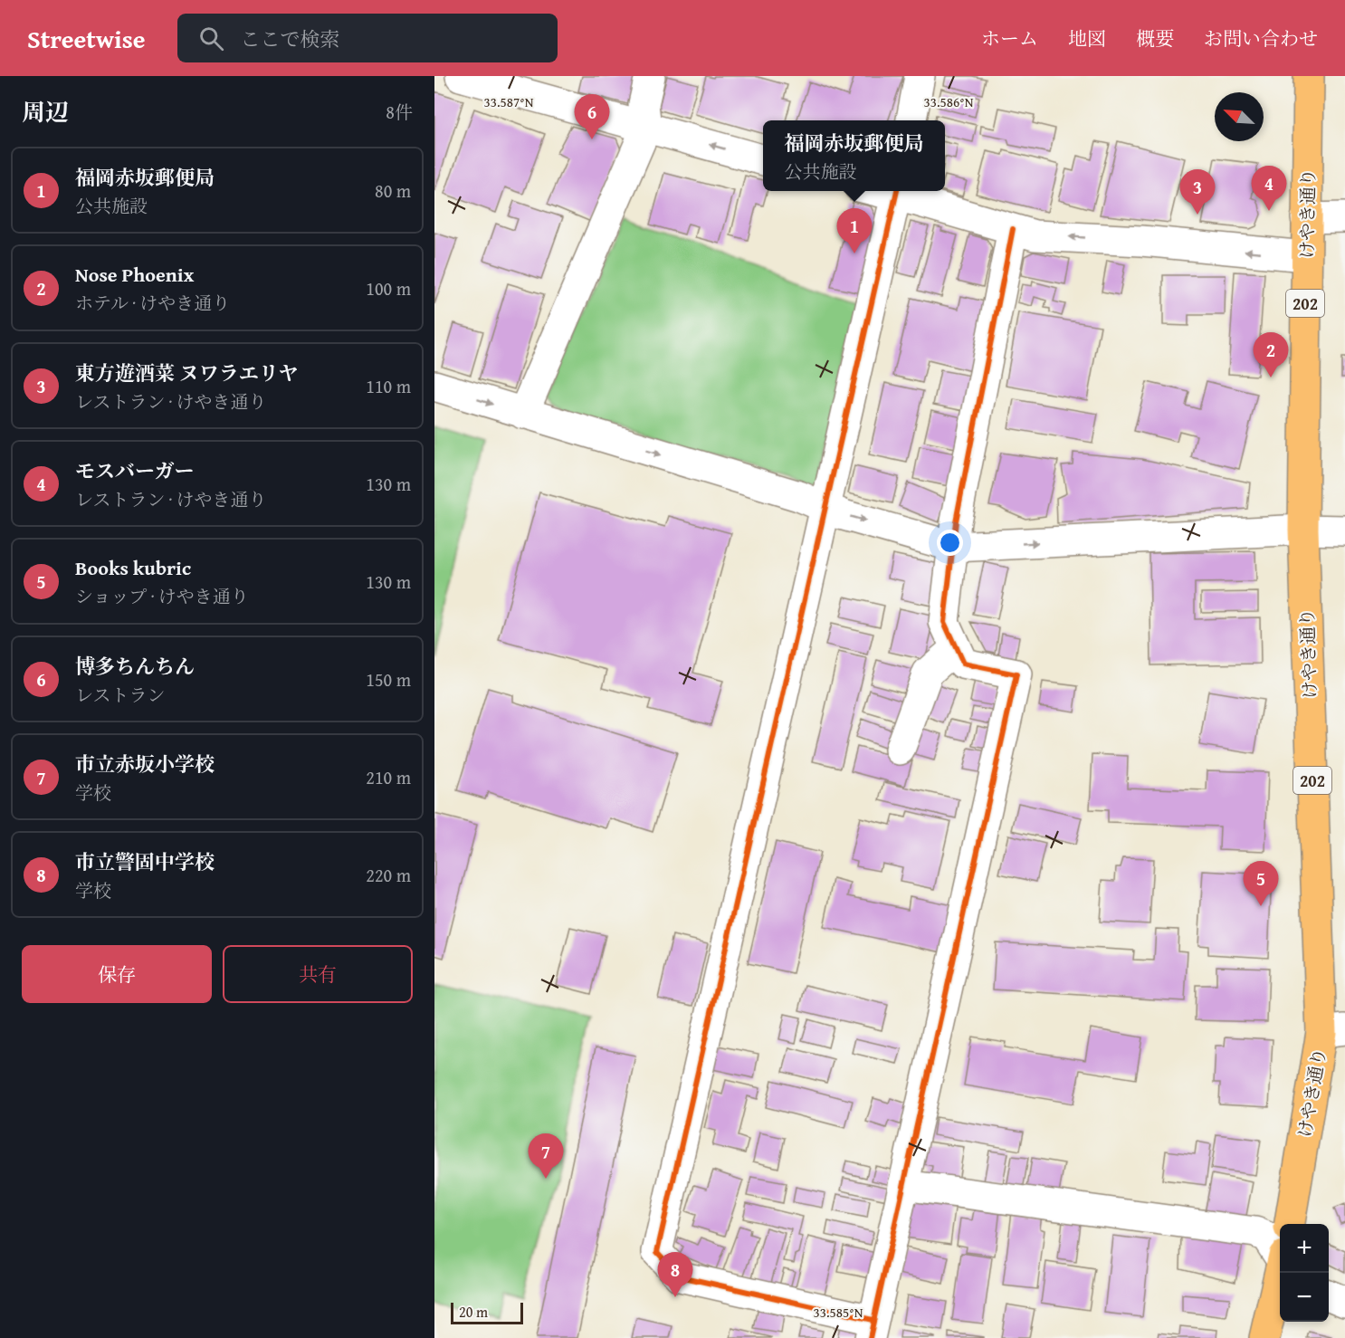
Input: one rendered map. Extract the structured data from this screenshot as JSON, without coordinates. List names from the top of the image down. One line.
{"streets":{"highway":["けやき通り","202"]},"scale_bar":"20 m","north":"top left","page":{"header":"Streetwise","search":"ここで検索","nav":["ホーム","地図","概要","お問い合わせ"],"heading":["周辺","8件"],"pins":["6","4","3","1","2","5","7","8"],"popup":["福岡赤坂郵便局","公共施設"],"list":[{"mark":"1","name":"福岡赤坂郵便局","note":"公共施設","value":"80 m"},{"mark":"2","name":"Nose Phoenix","note":"ホテル · けやき通り","value":"100 m"},{"mark":"3","name":"東方遊酒菜 ヌワラエリヤ","note":"レストラン · けやき通り","value":"110 m"},{"mark":"4","name":"モスバーガー","note":"レストラン · けやき通り","value":"130 m"},{"mark":"5","name":"Books kubric","note":"ショップ · けやき通り","value":"130 m"},{"mark":"6","name":"博多ちんちん","note":"レストラン","value":"150 m"},{"mark":"7","name":"市立赤坂小学校","note":"学校","value":"210 m"},{"mark":"8","name":"市立警固中学校","note":"学校","value":"220 m"}],"buttons":["保存","共有"],"map_buttons":["+","−"],"scale":"20 m"},"coordinates":["33.587°N","33.586°N","33.585°N"]}
